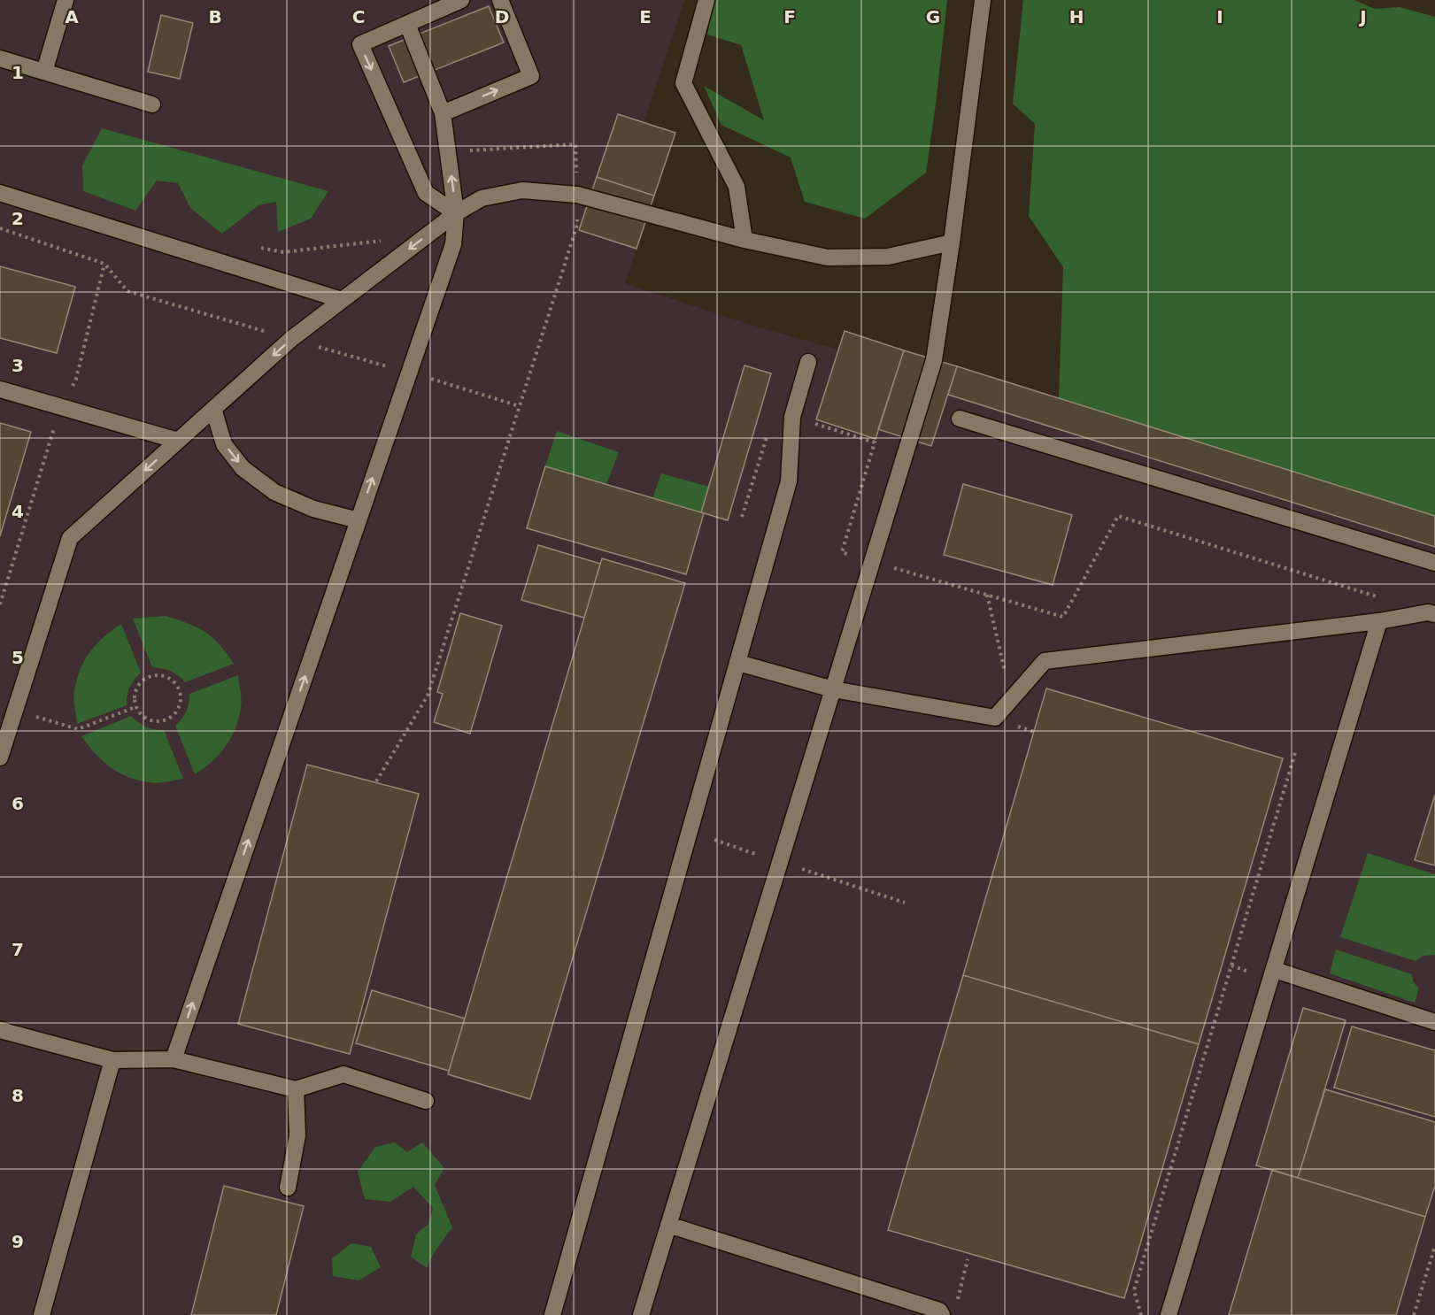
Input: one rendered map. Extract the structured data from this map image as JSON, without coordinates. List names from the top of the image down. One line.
{"grid":{"columns":["A","B","C","D","E","F","G","H","I","J"],"rows":["1","2","3","4","5","6","7","8","9"]}}
